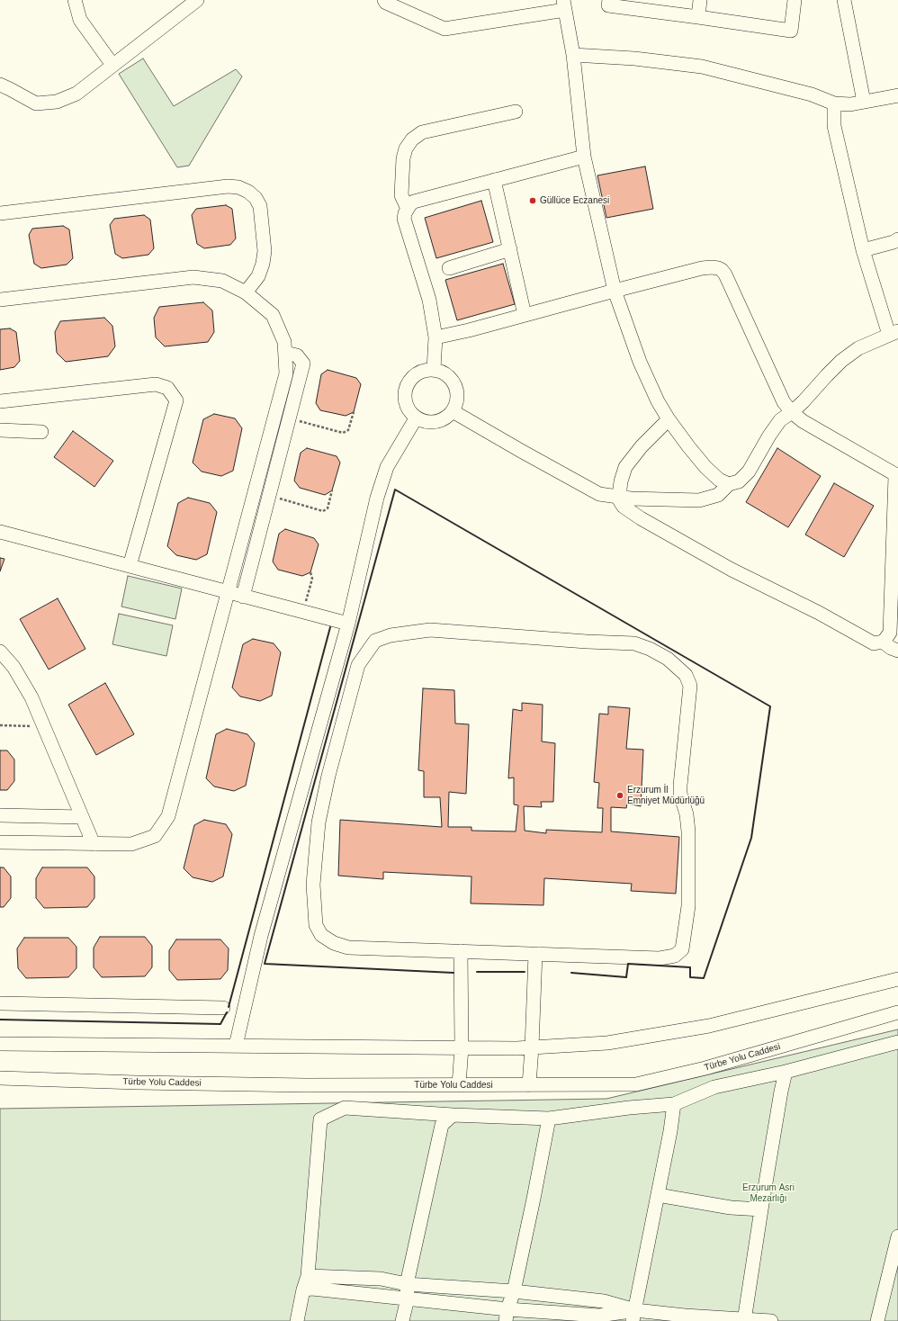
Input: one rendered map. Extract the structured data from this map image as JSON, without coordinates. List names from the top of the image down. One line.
{"streets":{"street":["Türbe Yolu Caddesi"]},"parks":["Erzurum Asri Mezarlığı"],"places":["Güllüce Eczanesi","Erzurum İl Emniyet Müdürlüğü"]}
